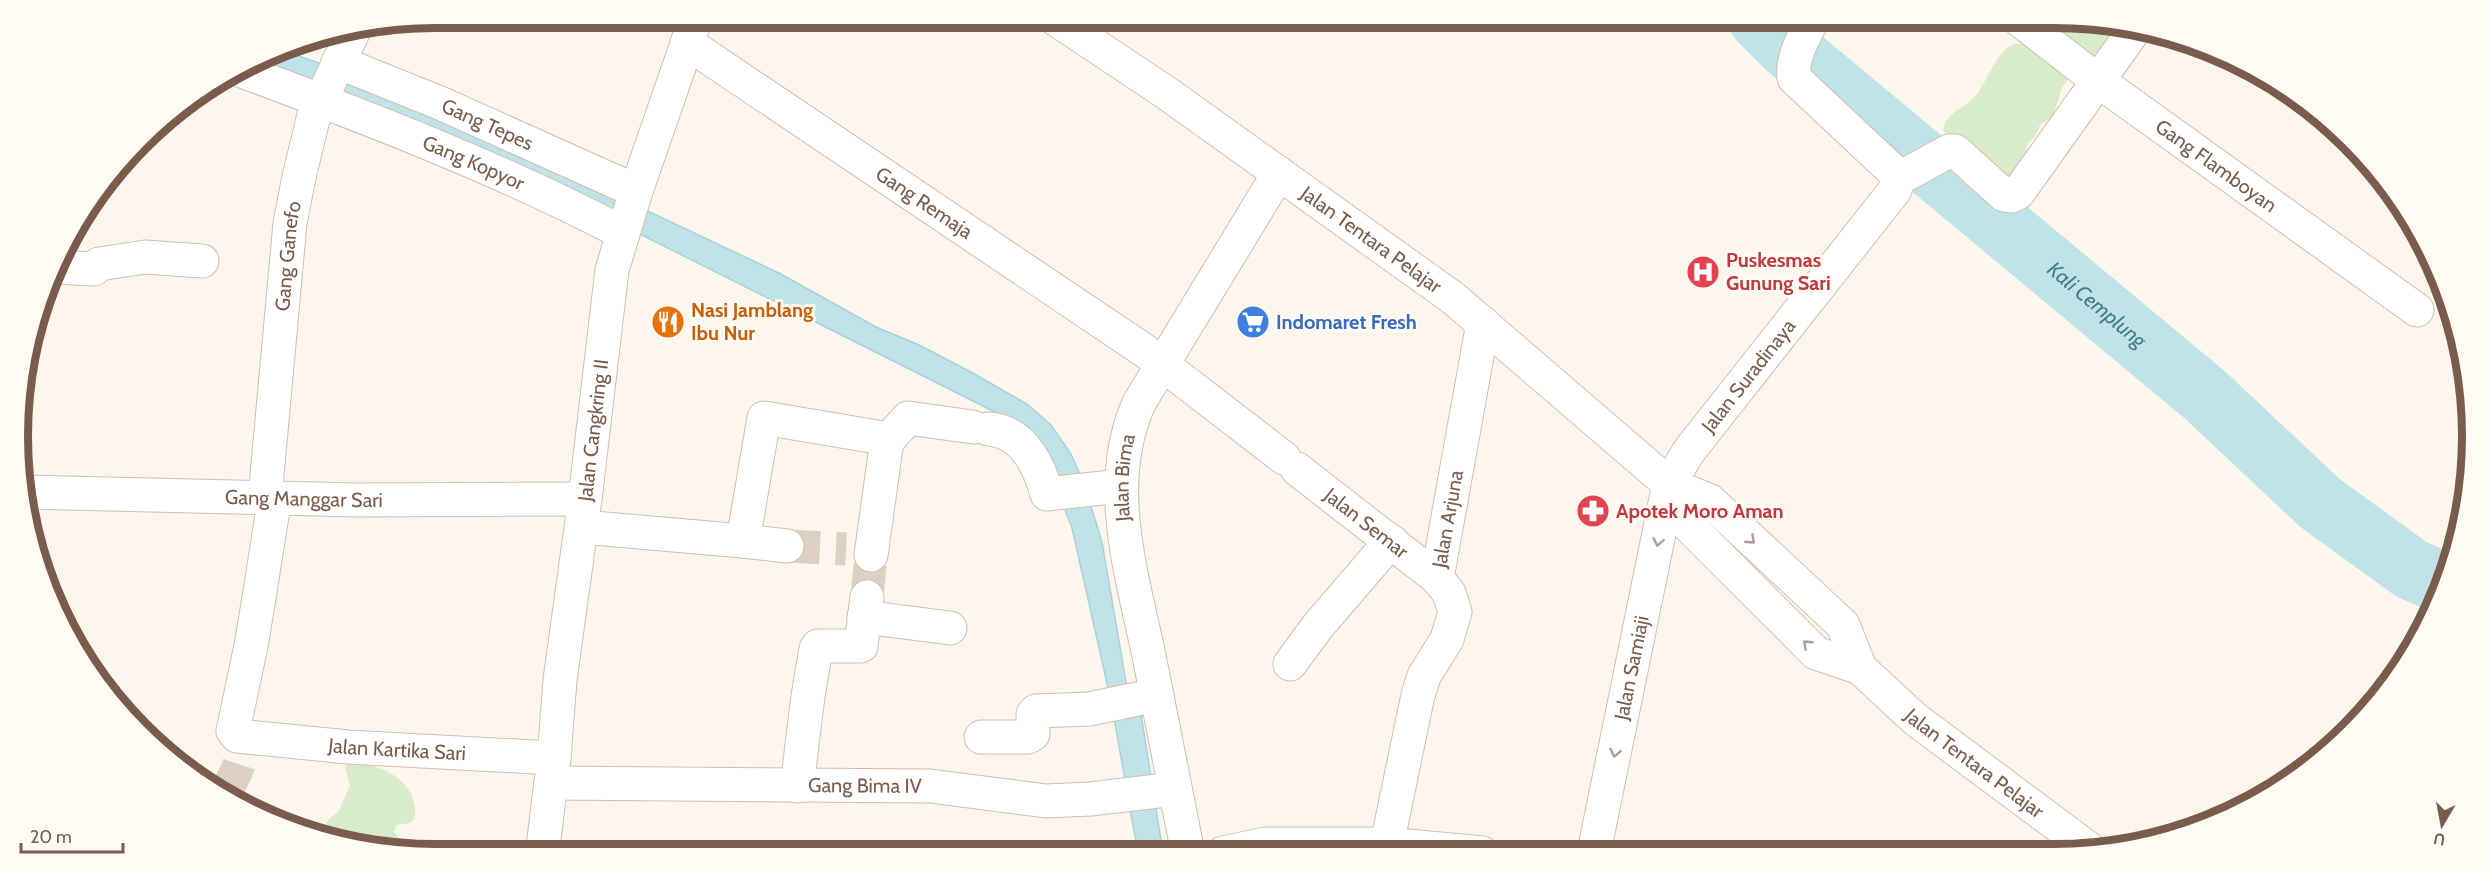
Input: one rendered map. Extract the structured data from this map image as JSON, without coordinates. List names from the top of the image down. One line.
{"streets":{"street":["Gang Tepes","Gang Kopyor","Gang Flamboyan","Gang Remaja","Jalan Tentara Pelajar","Gang Ganefo","Jalan Suradinaya","Jalan Cangkring II","Jalan Bima","Gang Manggar Sari","Jalan Arjuna","Jalan Semar","Jalan Samiaji","Jalan Kartika Sari","Gang Bima IV"]},"crossings":[["Gang Tepes","Gang Kopyor"],["Gang Tepes","Jalan Cangkring II"],["Gang Kopyor","Gang Ganefo"],["Gang Kopyor","Jalan Cangkring II"],["Gang Remaja","Jalan Cangkring II"],["Gang Remaja","Jalan Bima"],["Gang Remaja","Jalan Semar"],["Jalan Tentara Pelajar","Jalan Suradinaya"],["Jalan Tentara Pelajar","Jalan Bima"],["Jalan Tentara Pelajar","Jalan Arjuna"],["Jalan Tentara Pelajar","Jalan Samiaji"],["Gang Ganefo","Gang Manggar Sari"],["Gang Ganefo","Jalan Kartika Sari"],["Jalan Suradinaya","Jalan Samiaji"],["Jalan Cangkring II","Gang Manggar Sari"],["Jalan Cangkring II","Jalan Kartika Sari"],["Jalan Cangkring II","Gang Bima IV"],["Jalan Bima","Jalan Semar"],["Jalan Bima","Gang Bima IV"],["Jalan Arjuna","Jalan Semar"],["Jalan Kartika Sari","Gang Bima IV"]],"one_way":["Jalan Samiaji"],"water":["Kali Cemplung"],"places":{"hospital":["Puskesmas Gunung Sari"],"restaurant":["Nasi Jamblang Ibu Nur"],"supermarket":["Indomaret Fresh"],"pharmacy":["Apotek Moro Aman"]},"scale_bar":"20 m","north":"bottom"}
